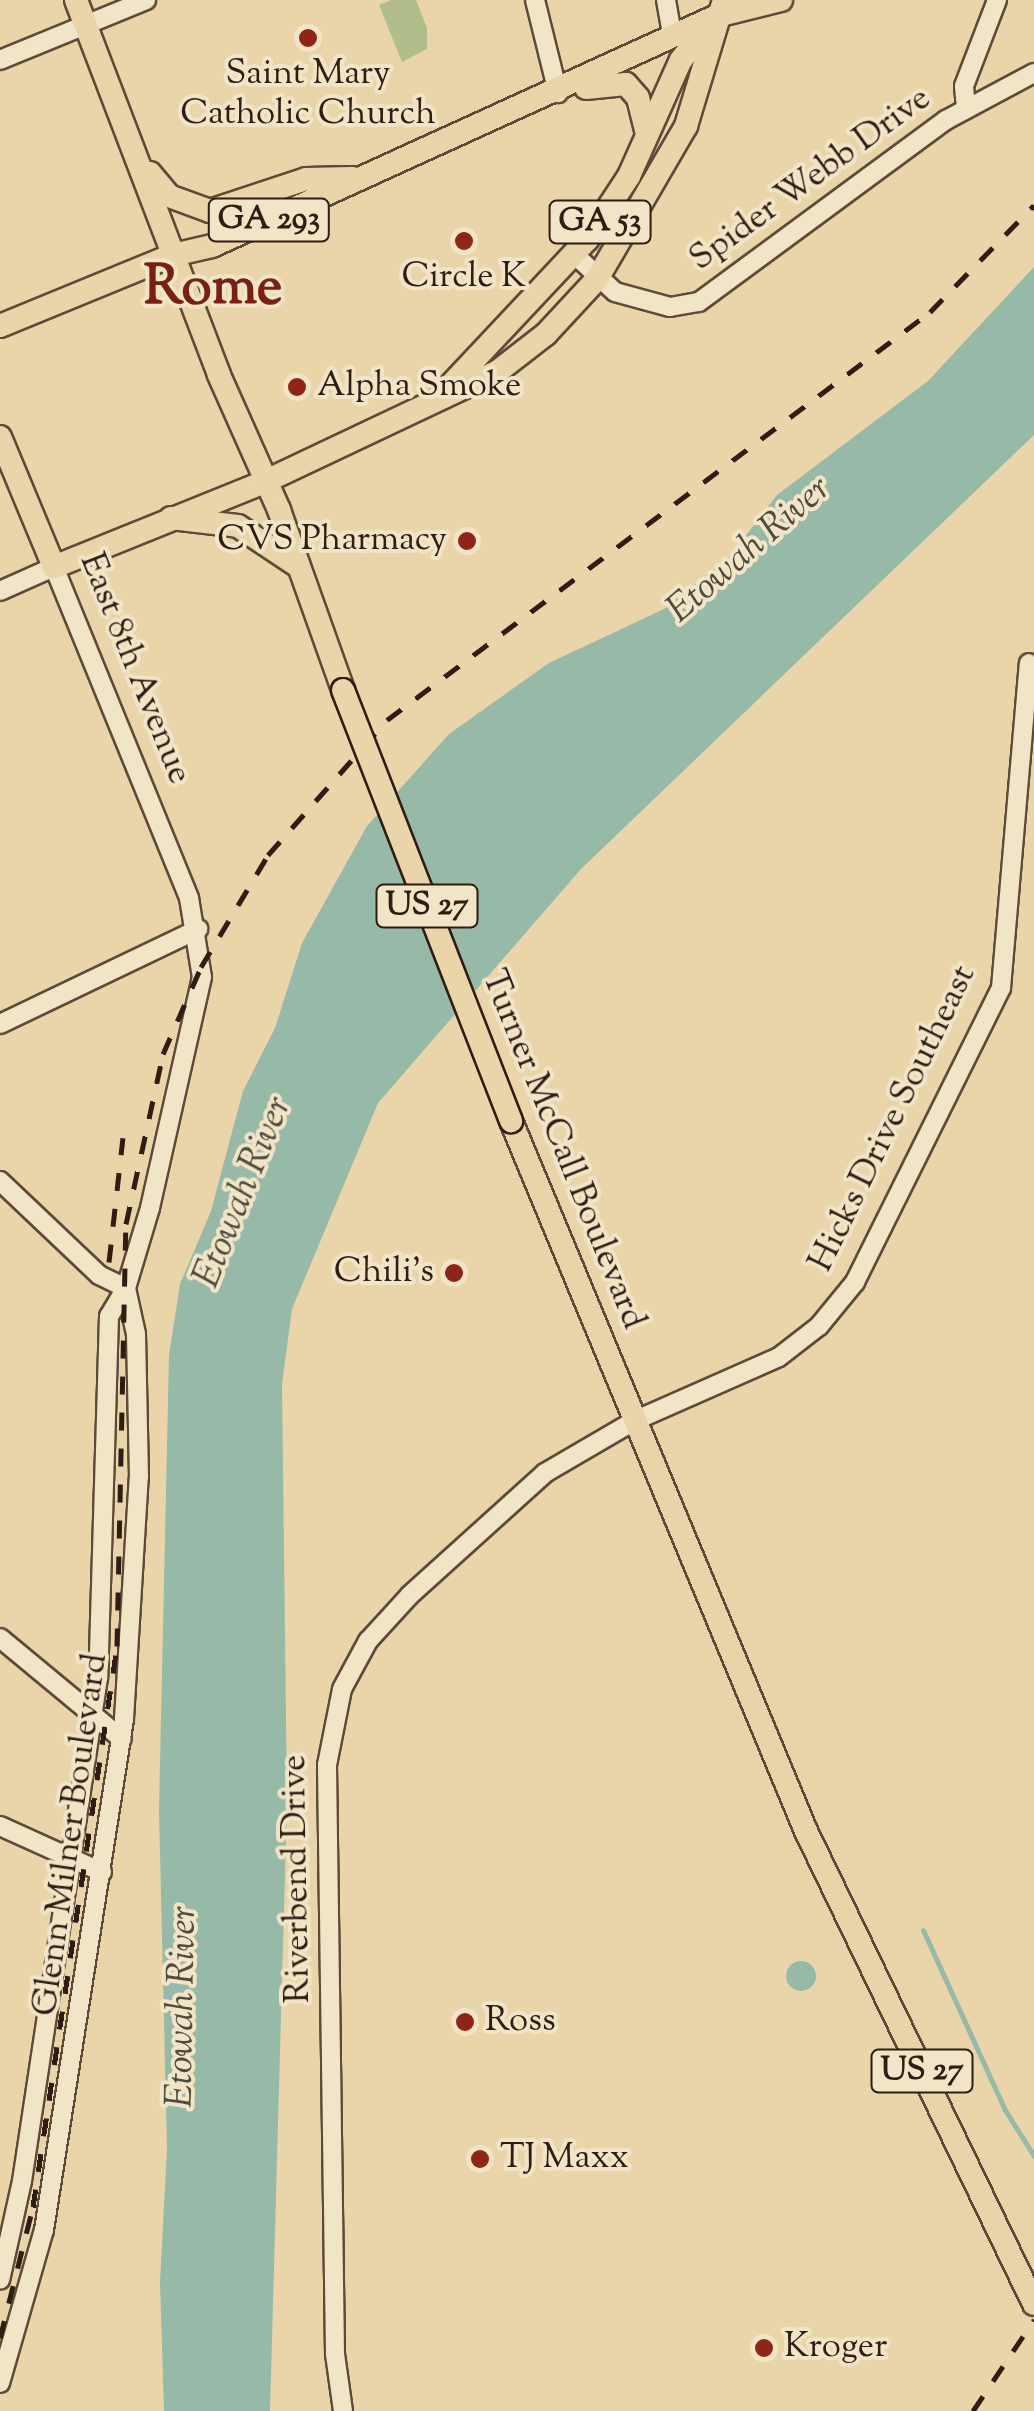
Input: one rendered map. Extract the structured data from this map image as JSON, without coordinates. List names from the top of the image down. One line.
{"streets":{"main road":["GA 293","GA 53","East 8th Avenue","US 27","Turner McCall Boulevard"],"street":["Spider Webb Drive","Hicks Drive Southeast","Glenn Milner Boulevard","Riverbend Drive"]},"crossings":[["Spider Webb Drive","GA 53"],["GA 293","GA 53"],["GA 293","Turner McCall Boulevard"],["GA 53","Turner McCall Boulevard"],["East 8th Avenue","Glenn Milner Boulevard"],["Hicks Drive Southeast","Turner McCall Boulevard"],["Hicks Drive Southeast","Riverbend Drive"],["Turner McCall Boulevard","Riverbend Drive"]],"districts":["Rome"],"water":["Etowah River"],"places":["Saint Mary Catholic Church","Circle K","Alpha Smoke","CVS Pharmacy","Chili's","Ross","TJ Maxx","Kroger"]}
